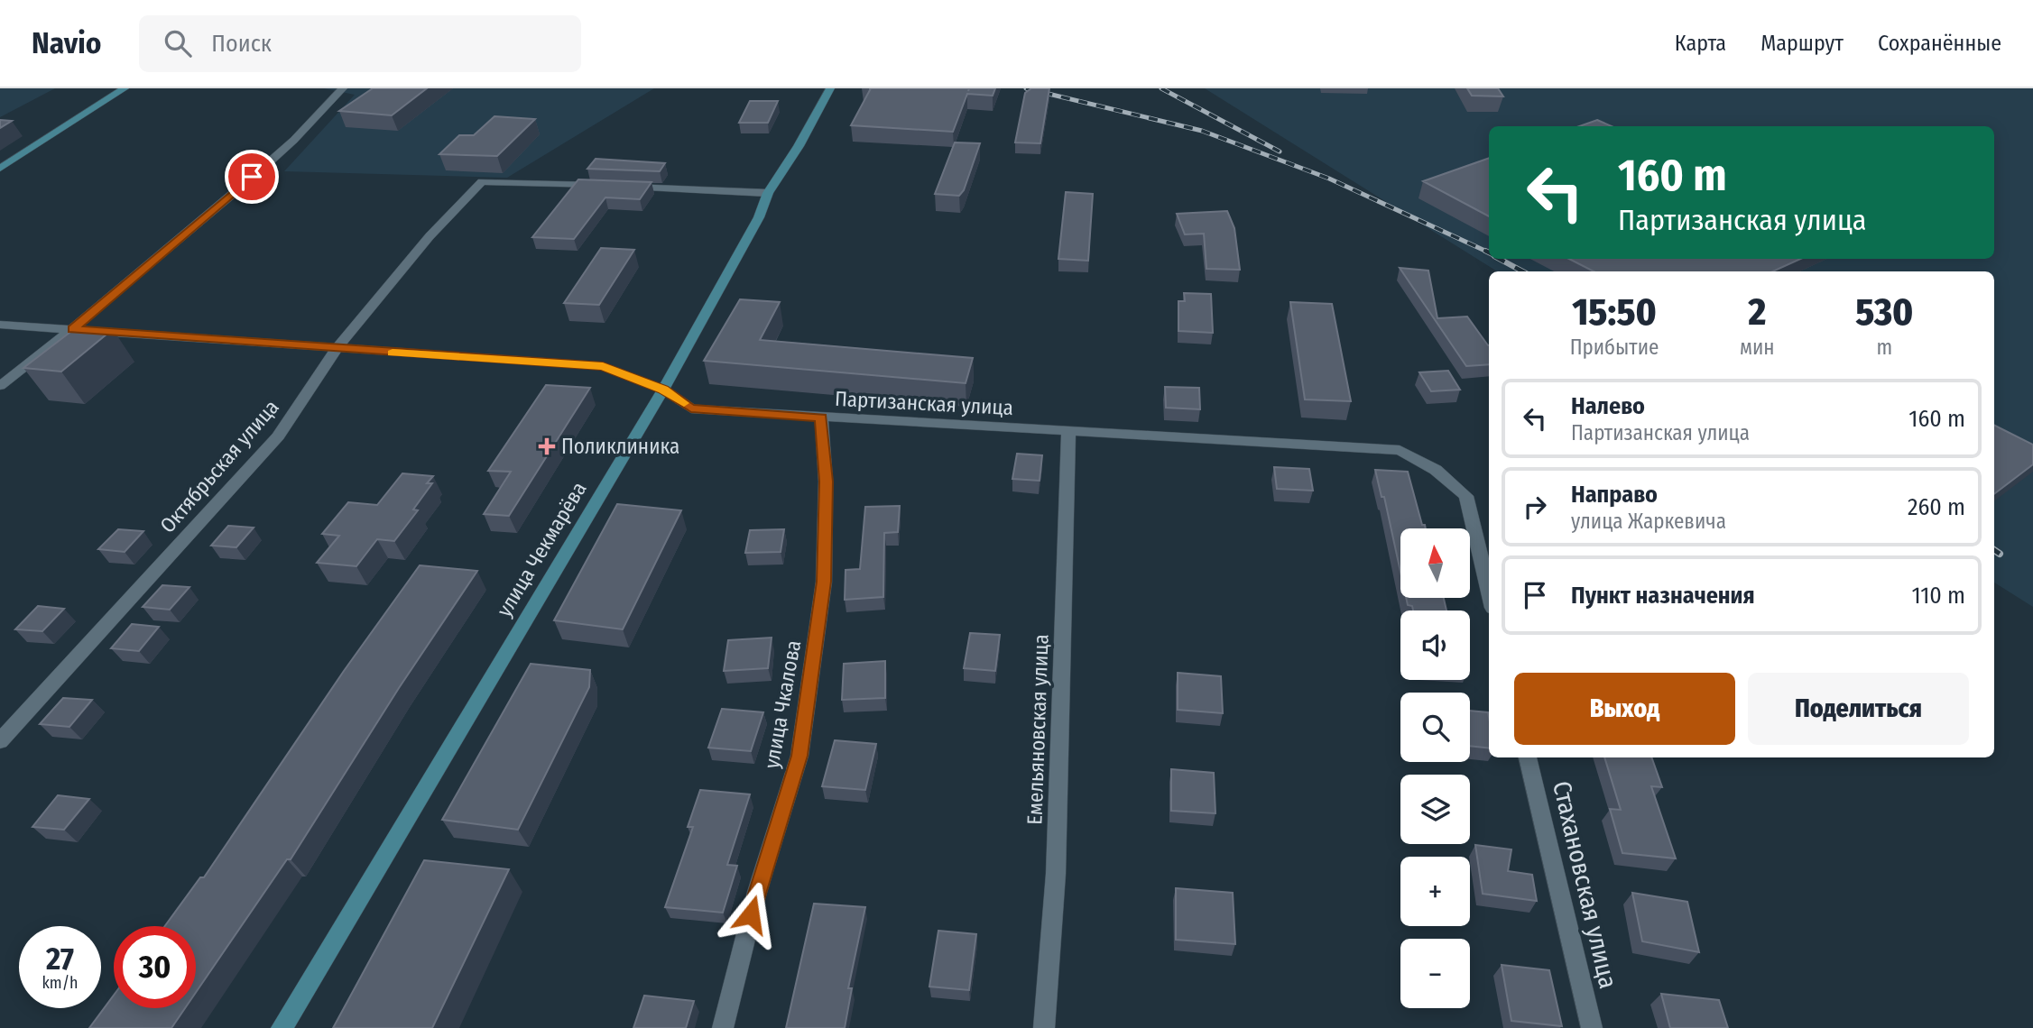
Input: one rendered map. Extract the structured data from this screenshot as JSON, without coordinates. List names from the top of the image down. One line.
{"streets":{"street":["Партизанская улица","Октябрьская улица","улица Чекмарёва","улица Чкалова","Емельяновская улица","Стахановская улица"]},"crossings":[["Партизанская улица","Октябрьская улица"],["Партизанская улица","улица Чекмарёва"],["Партизанская улица","улица Чкалова"],["Партизанская улица","Емельяновская улица"]],"places":{"health":["Поликлиника"]},"north":"top","page":{"header":"Navio","search":"Поиск","nav":["Карта","Маршрут","Сохранённые"],"turn":["160 m","Партизанская улица"],"eta":["15:50","Прибытие","2","мин","530","m"],"list":[{"name":"Налево","note":"Партизанская улица","value":"160 m"},{"name":"Направо","note":"улица Жаркевича","value":"260 m"},{"name":"Пункт назначения","value":"110 m"}],"map_buttons":["+","−"],"buttons":["Выход","Поделиться"],"speed":"27 km/h","limit":"30"}}
